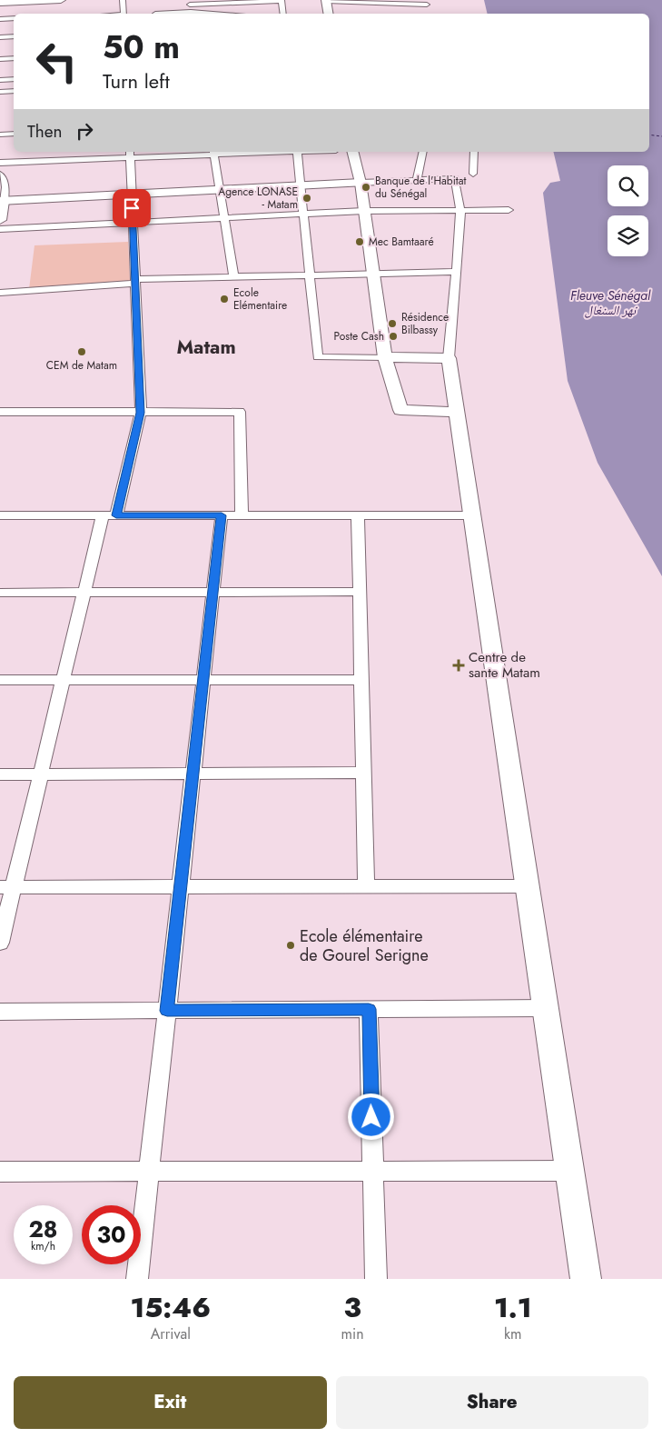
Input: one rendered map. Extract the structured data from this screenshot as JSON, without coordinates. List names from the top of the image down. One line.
{"districts":["Matam"],"water":["Fleuve Sénégal نهر السنغال"],"places":{"other":["Banque de l'Habitat du Sénégal","Agence LONASE - Matam","Mec Bamtaaré","Ecole Elémentaire","Résidence Bilbassy","Poste Cash","CEM de Matam","Ecole élémentaire de Gourel Serigne"],"health":["Centre de sante Matam"]},"page":{"turn":["50 m","Turn left"],"then":"Then","speed":"28 km/h","limit":"30","eta":["15:46","Arrival","3","min","1.1","km"],"buttons":["Exit","Share"]}}
